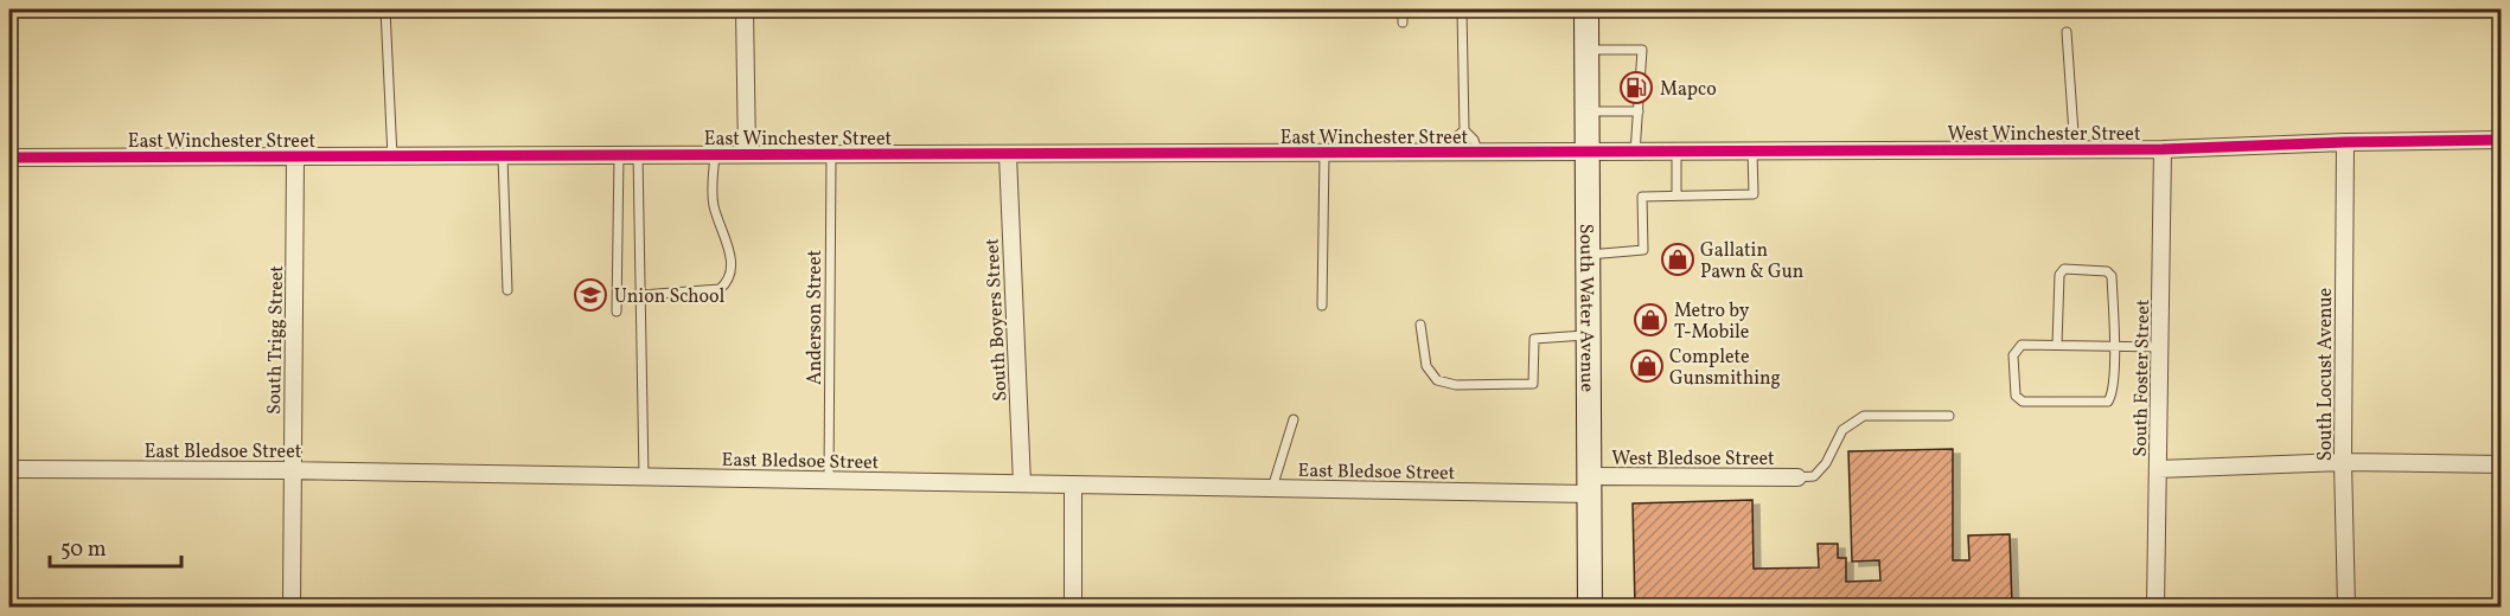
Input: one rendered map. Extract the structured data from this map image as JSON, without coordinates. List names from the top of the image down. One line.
{"streets":{"main road":["South Water Avenue"],"street":["West Winchester Street","East Winchester Street","South Boyers Street","South Trigg Street","South Locust Avenue","South Foster Street","East Bledsoe Street","West Bledsoe Street"],"lane":["Anderson Street"]},"crossings":[["West Winchester Street","East Winchester Street"],["West Winchester Street","South Water Avenue"],["West Winchester Street","South Locust Avenue"],["West Winchester Street","South Foster Street"],["East Winchester Street","South Water Avenue"],["East Winchester Street","Anderson Street"],["East Winchester Street","South Boyers Street"],["East Winchester Street","South Trigg Street"],["South Water Avenue","East Bledsoe Street"],["South Water Avenue","West Bledsoe Street"],["Anderson Street","East Bledsoe Street"],["South Boyers Street","East Bledsoe Street"],["South Trigg Street","East Bledsoe Street"],["East Bledsoe Street","West Bledsoe Street"]],"places":{"fuel station":["Mapco"],"shop":["Gallatin Pawn & Gun","Metro by T-Mobile","Complete Gunsmithing"],"school or university":["Union School"]},"scale_bar":"50 m"}
